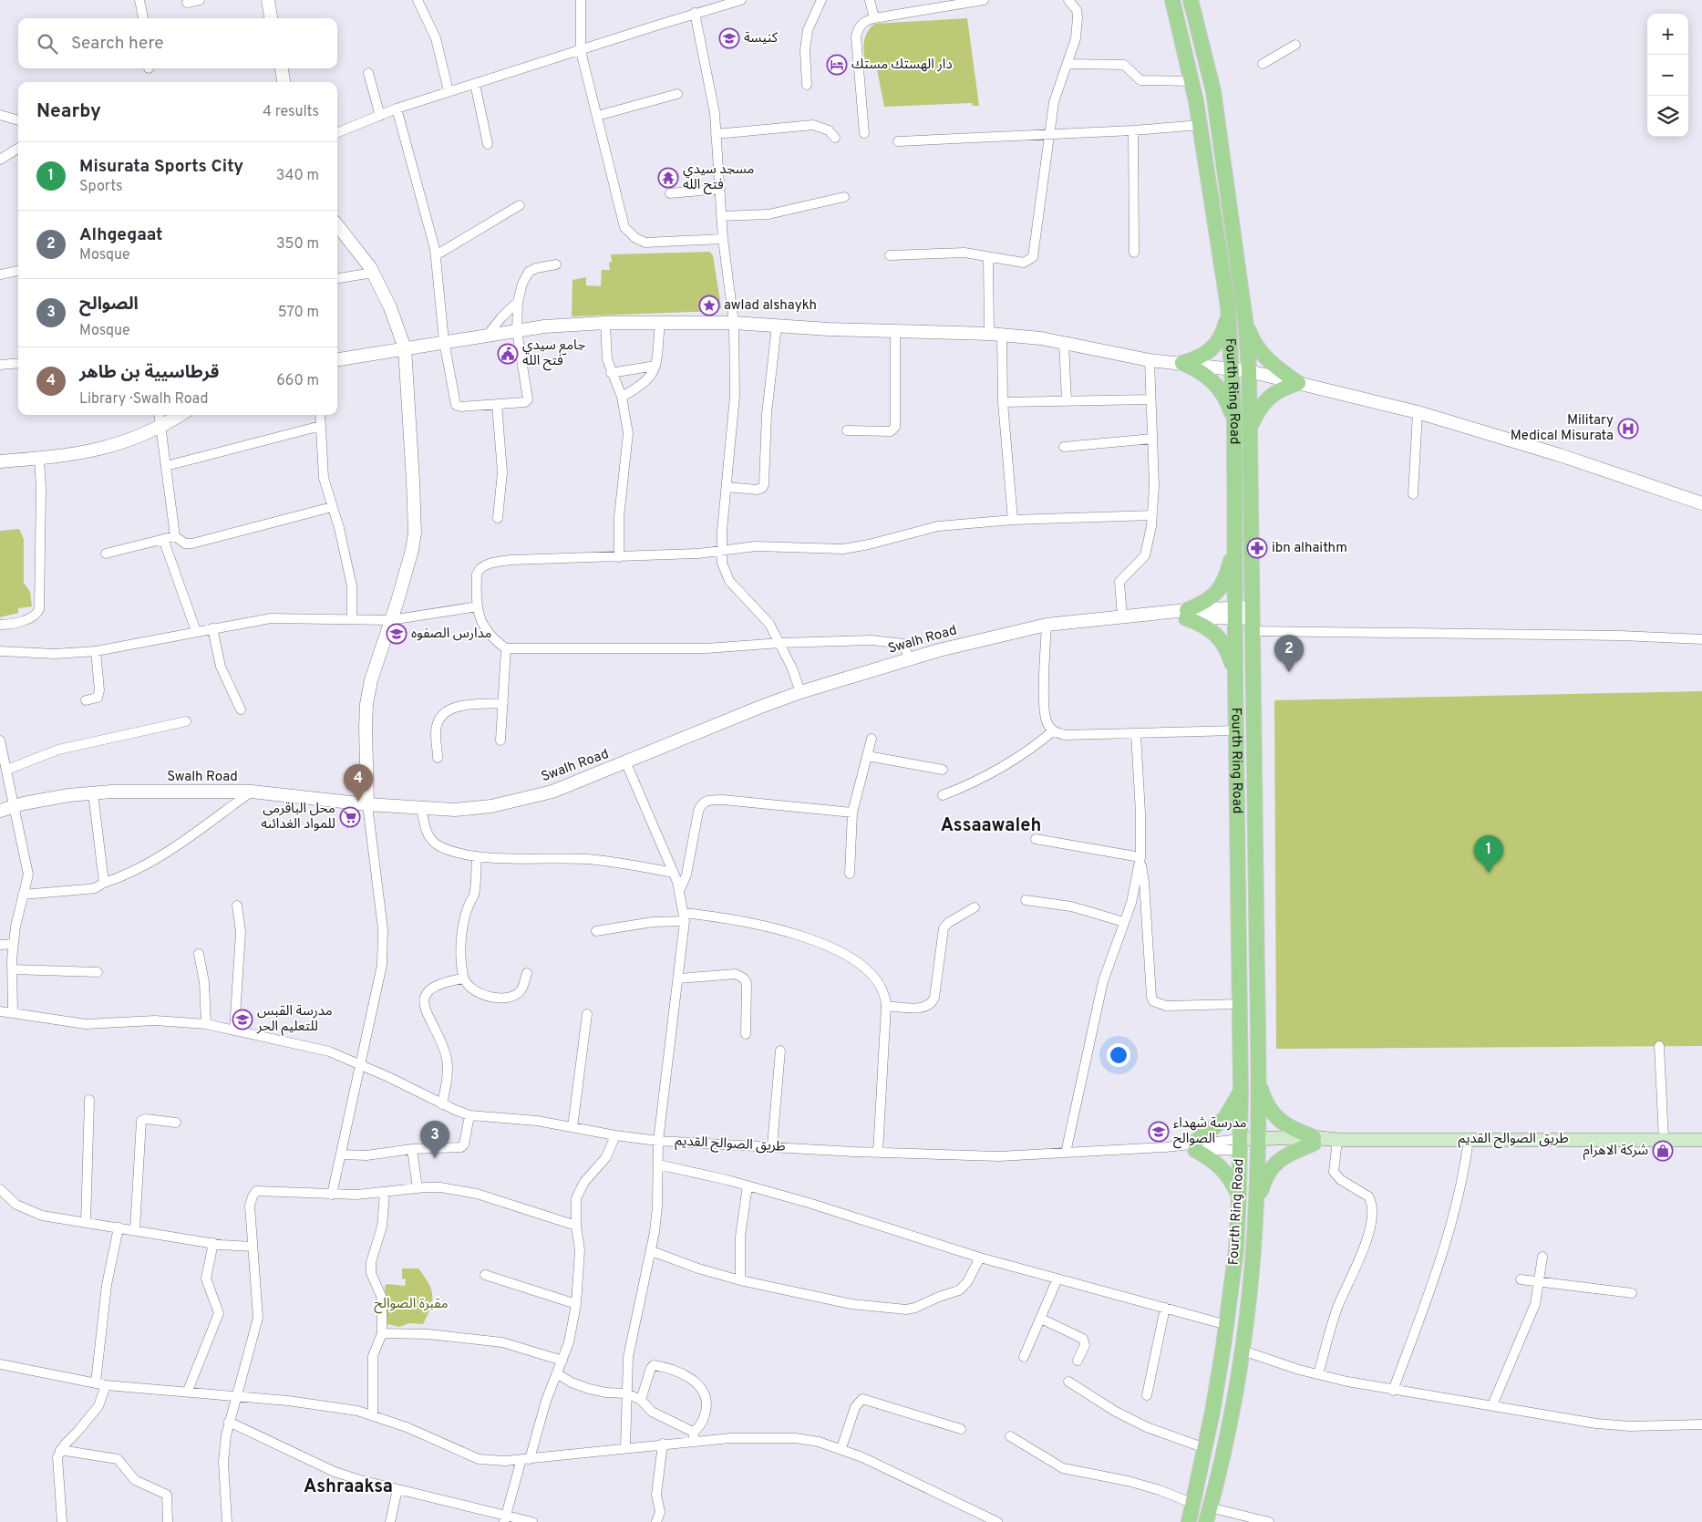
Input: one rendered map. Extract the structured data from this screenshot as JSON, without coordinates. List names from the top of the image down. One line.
{"streets":{"main road":["Fourth Ring Road","طريق الصوالح القديم"],"street":["Swalh Road"]},"crossings":[["Fourth Ring Road","Swalh Road"],["Fourth Ring Road","طريق الصوالح القديم"],["Swalh Road","طريق الصوالح القديم"]],"districts":["Assaawaleh","Ashraaksa"],"parks":["مقبرة الصوالح"],"places":{"school or university":["كنيسة","مدارس الصفوه","مدرسة القبس للتعليم الحر","مدرسة شهداء الصوالح"],"hotel":["دار الهستك مستك"],"temple":["مسجد سيدي فتح الله"],"place":["awlad alshaykh"],"public building":["جامع سيدي فتح الله"],"hospital":["Military Medical Misurata"],"pharmacy":["ibn alhaithm"],"supermarket":["محل الباقرمى للمواد الغدائىه"],"shop":["شركة الاهرام"]},"page":{"map_buttons":["+","−"],"search":"Search here","heading":["Nearby","4 results"],"list":[{"mark":"1","name":"Misurata Sports City","note":"Sports","value":"340 m"},{"mark":"2","name":"Alhgegaat","note":"Mosque","value":"350 m"},{"mark":"3","name":"الصوالح","note":"Mosque","value":"570 m"},{"mark":"4","name":"قرطاسيية بن طاهر","note":"Library · Swalh Road","value":"660 m"}],"pins":["2","4","1","3"]}}
